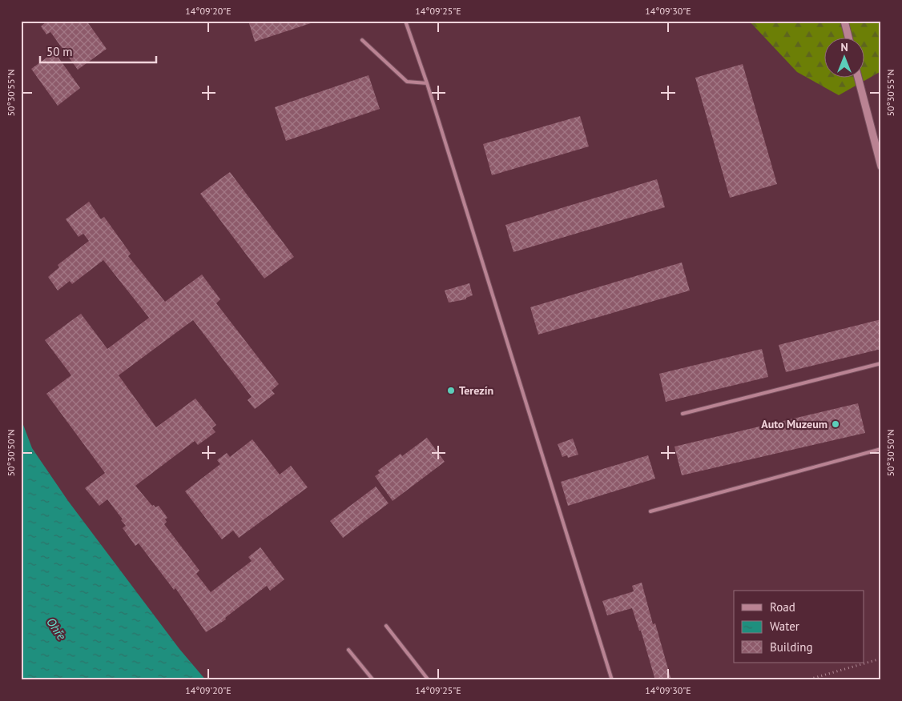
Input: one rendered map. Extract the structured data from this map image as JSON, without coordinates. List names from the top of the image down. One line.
{"water":["Ohře"],"places":["Terezín","Auto Muzeum"],"legend":["Road","Water","Building"],"scale_bar":"50 m","north":"top","coordinates":["14°09'20\"E","14°09'25\"E","14°09'30\"E","50°30'55\"N","50°30'50\"N"]}
